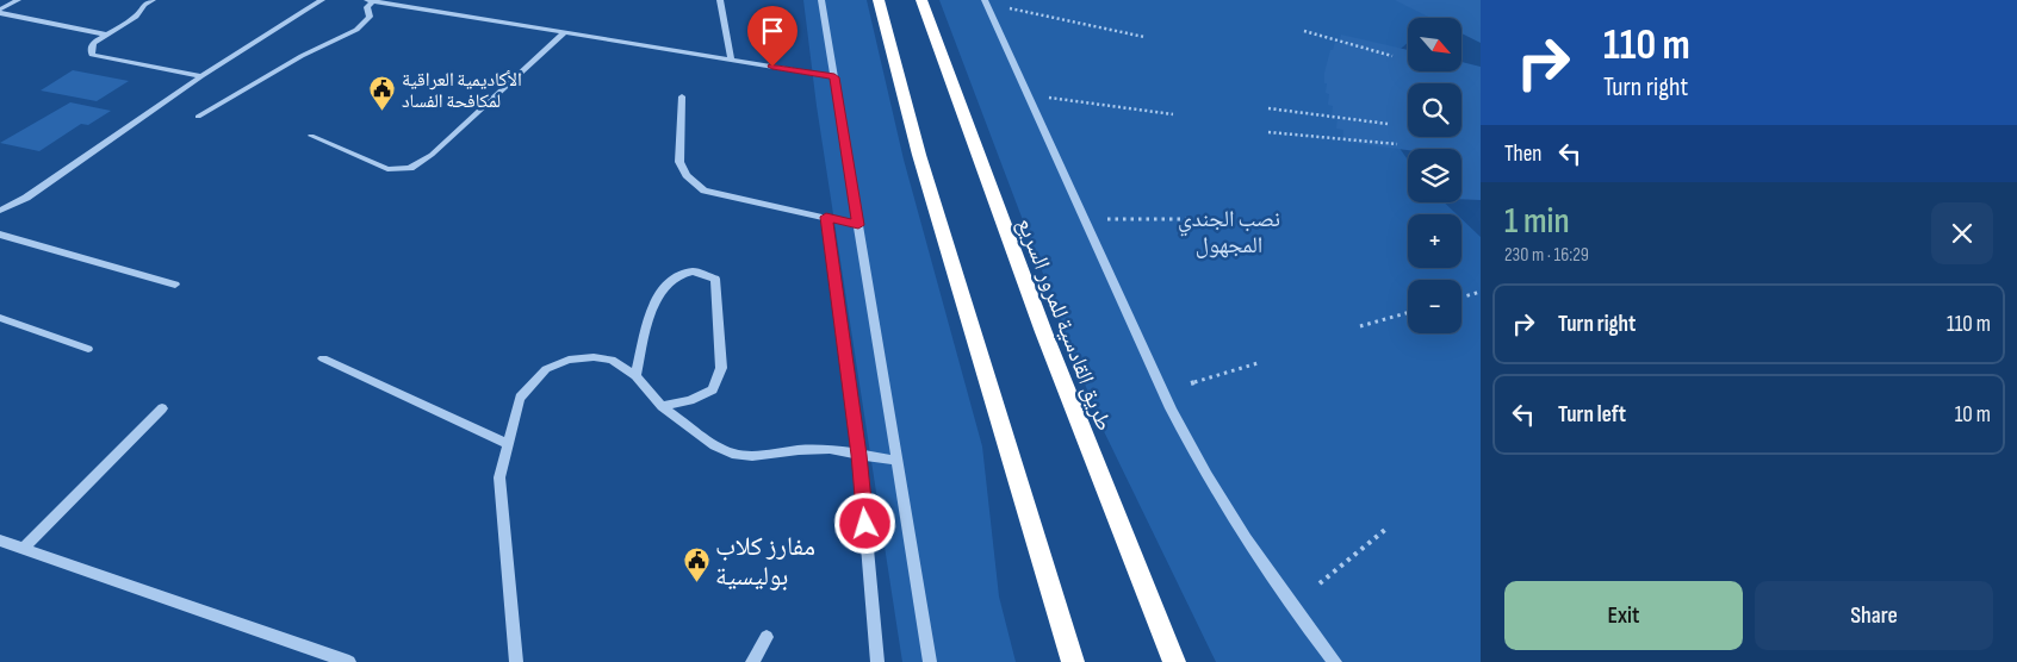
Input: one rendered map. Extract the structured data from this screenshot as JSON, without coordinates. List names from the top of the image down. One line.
{"streets":{"highway":["طريق القادسية للمرور السريع"]},"parks":["نصب الجندي المجهول"],"places":{"public building":["الأكاديمية العراقية لمكافحة الفساد","مفارز كلاب بوليسية"]},"north":"bottom right","page":{"turn":["110 m","Turn right"],"map_buttons":["+","−"],"then":"Then","heading":["1 min","230 m · 16:29"],"list":[{"name":"Turn right","value":"110 m"},{"name":"Turn left","value":"10 m"}],"buttons":["Exit","Share"]}}
